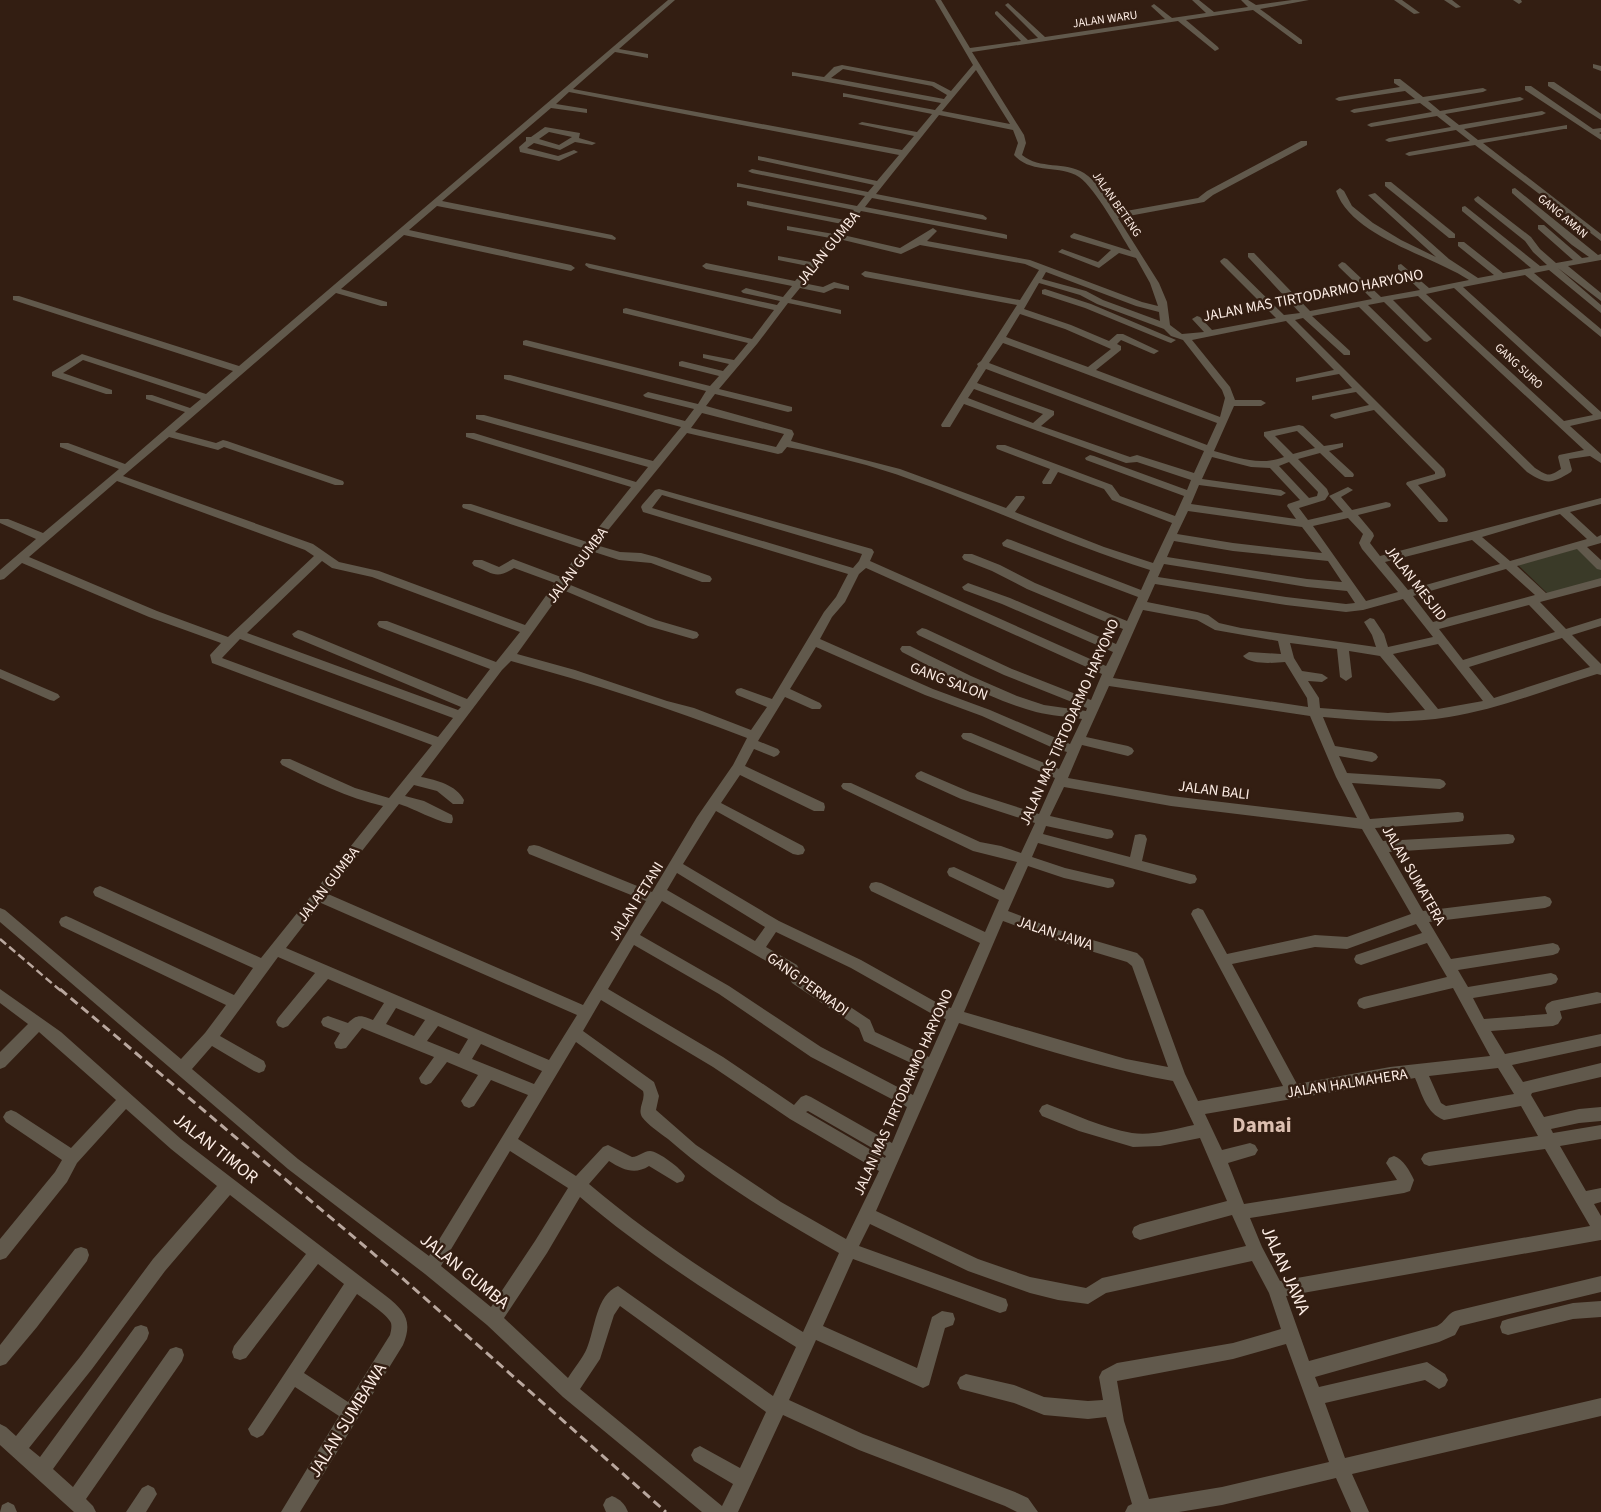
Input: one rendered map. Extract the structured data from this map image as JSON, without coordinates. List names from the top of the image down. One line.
{"streets":{"street":["JALAN WARU","JALAN BETENG","GANG AMAN","JALAN GUMBA","JALAN MAS TIRTODARMO HARYONO","GANG SURO","JALAN MESJID","GANG SALON","JALAN BALI","JALAN SUMATERA","JALAN PETANI","JALAN JAWA","GANG PERMADI","JALAN HALMAHERA","JALAN TIMOR","JALAN SUMBAWA"]},"crossings":[["JALAN WARU","JALAN BETENG"],["JALAN BETENG","JALAN GUMBA"],["GANG AMAN","JALAN MAS TIRTODARMO HARYONO"],["JALAN GUMBA","JALAN PETANI"],["JALAN MAS TIRTODARMO HARYONO","GANG SURO"],["JALAN MAS TIRTODARMO HARYONO","GANG SALON"],["JALAN MAS TIRTODARMO HARYONO","JALAN BALI"],["JALAN MAS TIRTODARMO HARYONO","JALAN JAWA"],["JALAN MAS TIRTODARMO HARYONO","GANG PERMADI"],["GANG SALON","JALAN PETANI"],["JALAN BALI","JALAN SUMATERA"],["JALAN SUMATERA","JALAN HALMAHERA"],["JALAN JAWA","JALAN HALMAHERA"],["JALAN TIMOR","JALAN SUMBAWA"]],"districts":["Damai"]}
